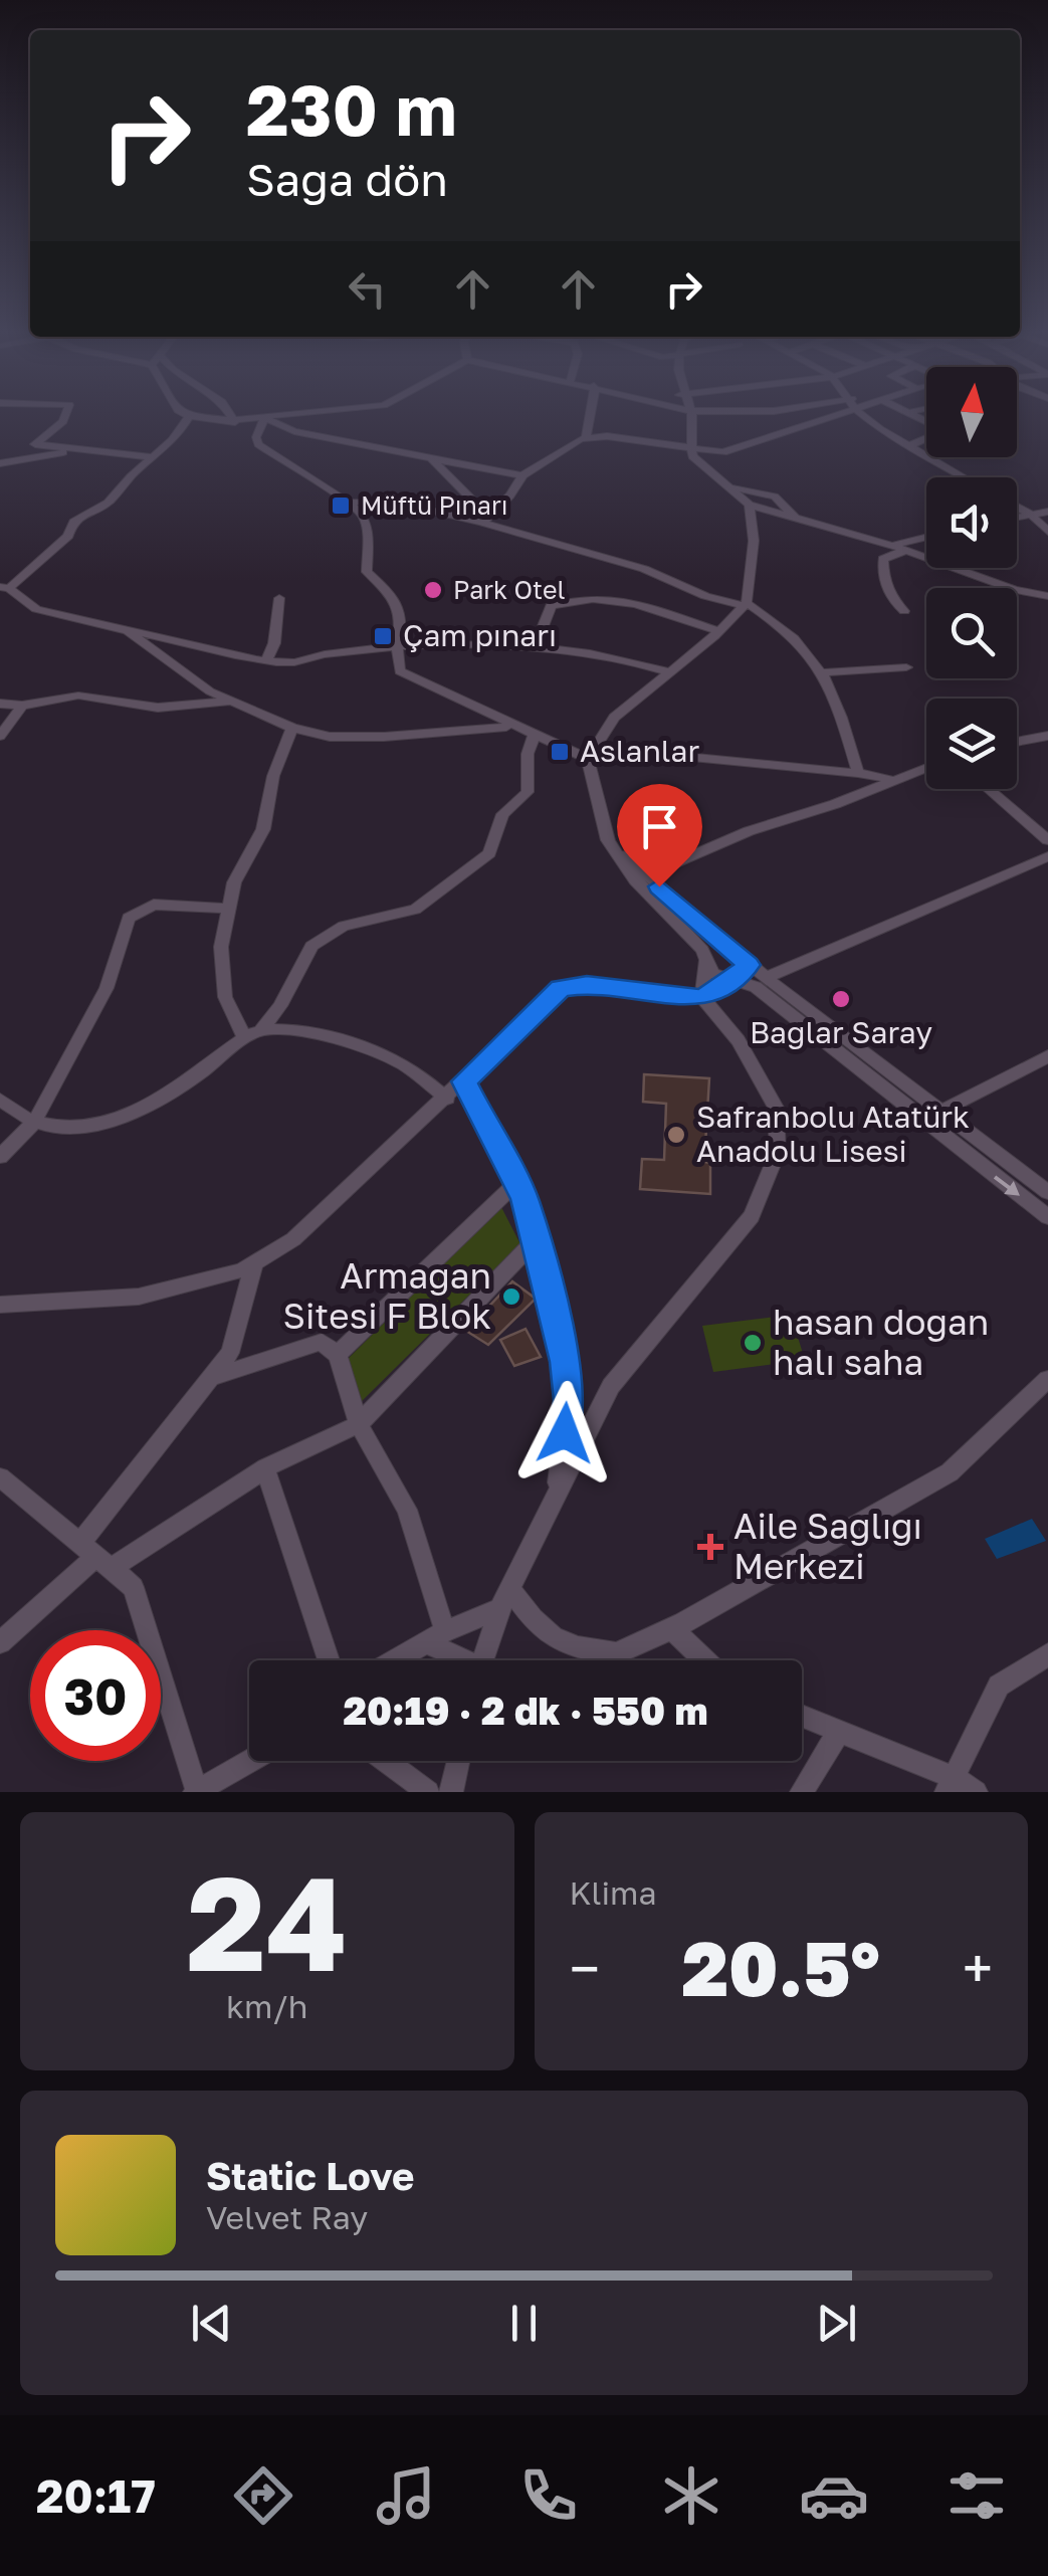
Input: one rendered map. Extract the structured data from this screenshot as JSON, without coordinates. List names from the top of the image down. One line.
{"places":{"transit":["Müftü Pınarı","Çam pınarı","Aslanlar"],"other":["Park Otel","Bağlar Saray","Safranbolu Atatürk Anadolu Lisesi","Armağan Sitesi F Blok","hasan doğan halı saha"],"health":["Aile Sağlığı Merkezi"]},"north":"top","page":{"turn":["230 m","Sağa dön"],"limit":"30","trip":"20:19 · 2 dk · 550 m","tile":[["24","km/h"],"Klima"],"heat":["−","20.5°","+"],"song":["Static Love","Velvet Ray"],"tabs":"20:17"}}
